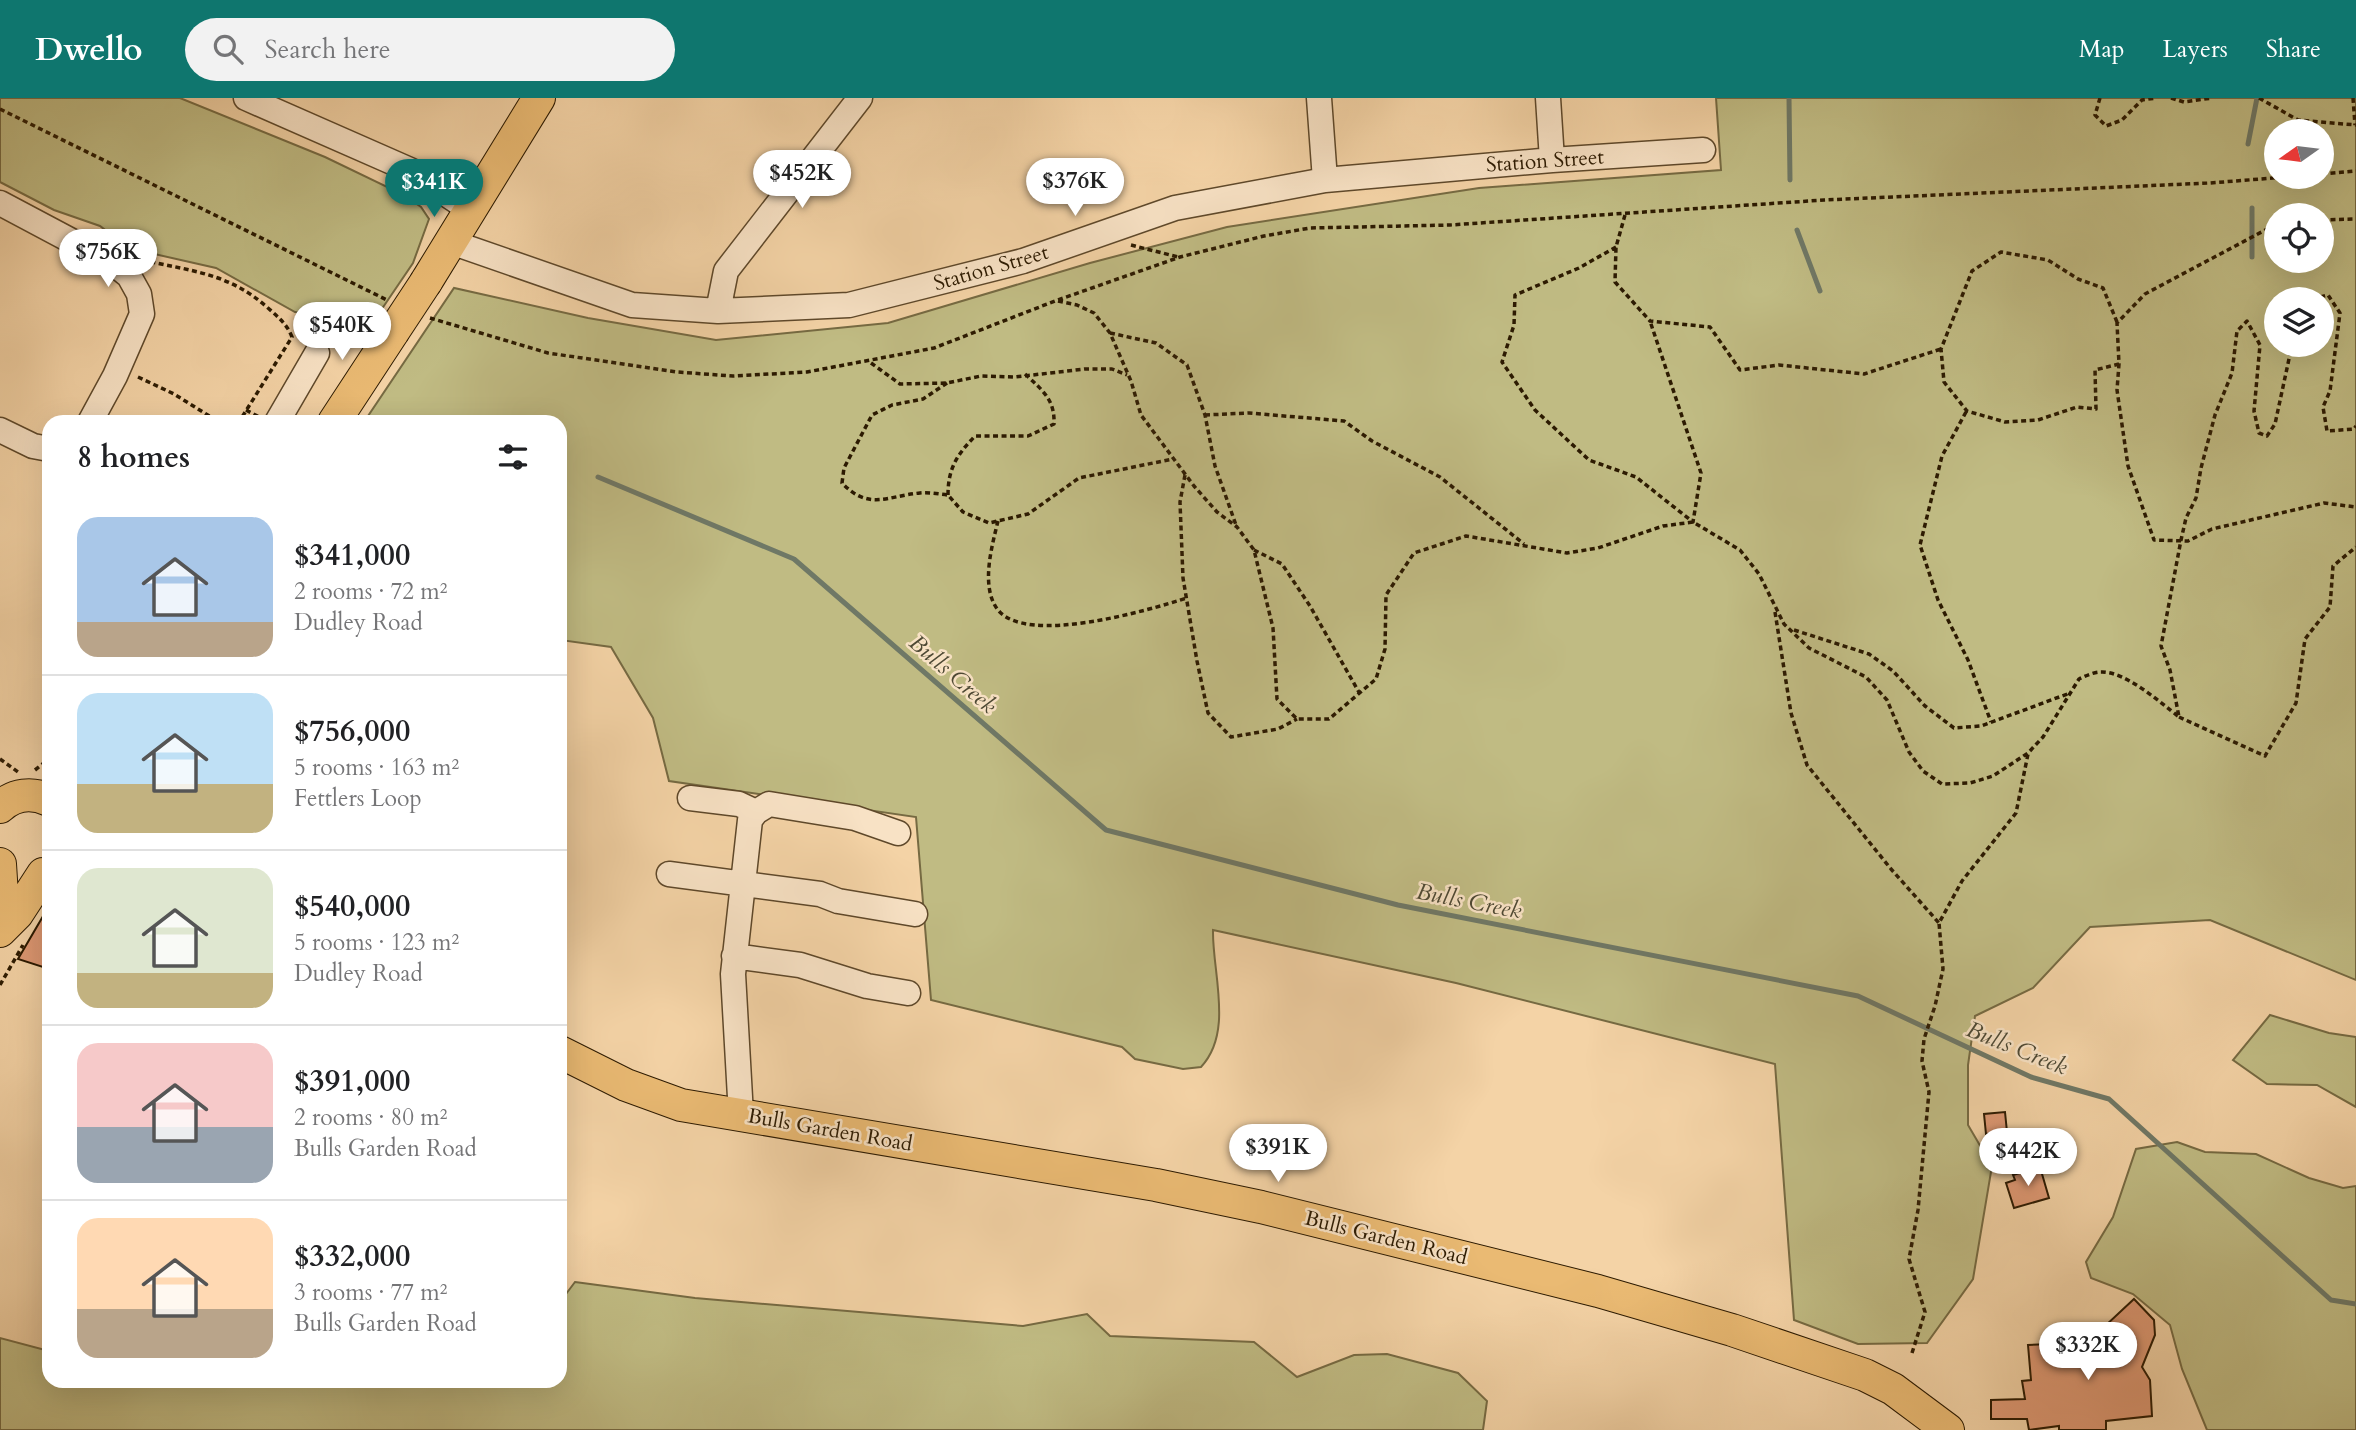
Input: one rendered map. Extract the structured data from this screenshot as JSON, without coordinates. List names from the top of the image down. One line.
{"streets":{"main road":["Bulls Garden Road"],"street":["Station Street"]},"water":["Bulls Creek"],"north":"left","page":{"header":"Dwello","search":"Search here","nav":["Map","Layers","Share"],"price":["$452K","$376K","$341K","$756K","$540K","$391K","$442K","$332K"],"heading":"8 homes","list":[{"name":"$341,000","note":"2 rooms · 72 m² · Dudley Road"},{"name":"$756,000","note":"5 rooms · 163 m² · Fettlers Loop"},{"name":"$540,000","note":"5 rooms · 123 m² · Dudley Road"},{"name":"$391,000","note":"2 rooms · 80 m² · Bulls Garden Road"},{"name":"$332,000","note":"3 rooms · 77 m² · Bulls Garden Road"}]}}
